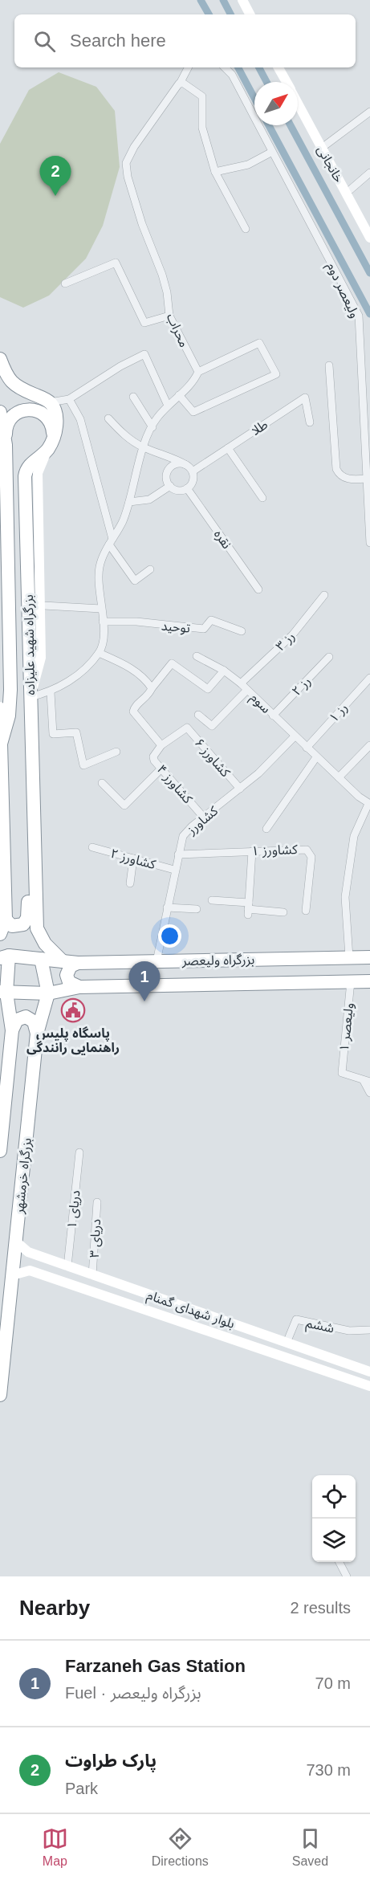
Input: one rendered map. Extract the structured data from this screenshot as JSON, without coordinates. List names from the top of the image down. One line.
{"streets":{"highway":["بزرگراه شهید علیزاده","بزرگراه ولیعصر","بزرگراه خرمشهر"],"main road":["خانجانی","بلوار شهدای گمنام"],"street":["ولیعصر دوم","محراب","طلا","نقره","توحید","رز ۳","رز ۲","سوم","رز ۱","کشاورز ۶","کشاورز ۴","کشاورز","کشاورز ۱","کشاورز ۲","ولیعصر ۱","دریای ۱","دریای ۳","ششم"]},"crossings":[["طلا","نقره"],["رز ۳","سوم"],["بزرگراه شهید علیزاده","بزرگراه ولیعصر"],["رز ۲","سوم"],["سوم","رز ۱"],["سوم","کشاورز"],["کشاورز ۶","کشاورز ۴"],["کشاورز ۶","کشاورز"],["کشاورز ۴","کشاورز"],["کشاورز","کشاورز ۱"],["کشاورز","کشاورز ۲"],["کشاورز","بزرگراه ولیعصر"],["بزرگراه ولیعصر","ولیعصر ۱"],["بزرگراه ولیعصر","بزرگراه خرمشهر"],["بزرگراه خرمشهر","بلوار شهدای گمنام"],["دریای ۱","بلوار شهدای گمنام"],["دریای ۳","بلوار شهدای گمنام"],["بلوار شهدای گمنام","ششم"]],"places":{"public building":["پاسگاه پلیس راهنمایی رانندگی"]},"north":"top right","page":{"search":"Search here","pins":["2","1"],"heading":["Nearby","2 results"],"list":[{"mark":"1","name":"Farzaneh Gas Station","note":"Fuel · بزرگراه ولیعصر","value":"70 m"},{"mark":"2","name":"پارک طراوت","note":"Park","value":"730 m"}],"nav":["Map","Directions","Saved"]}}
